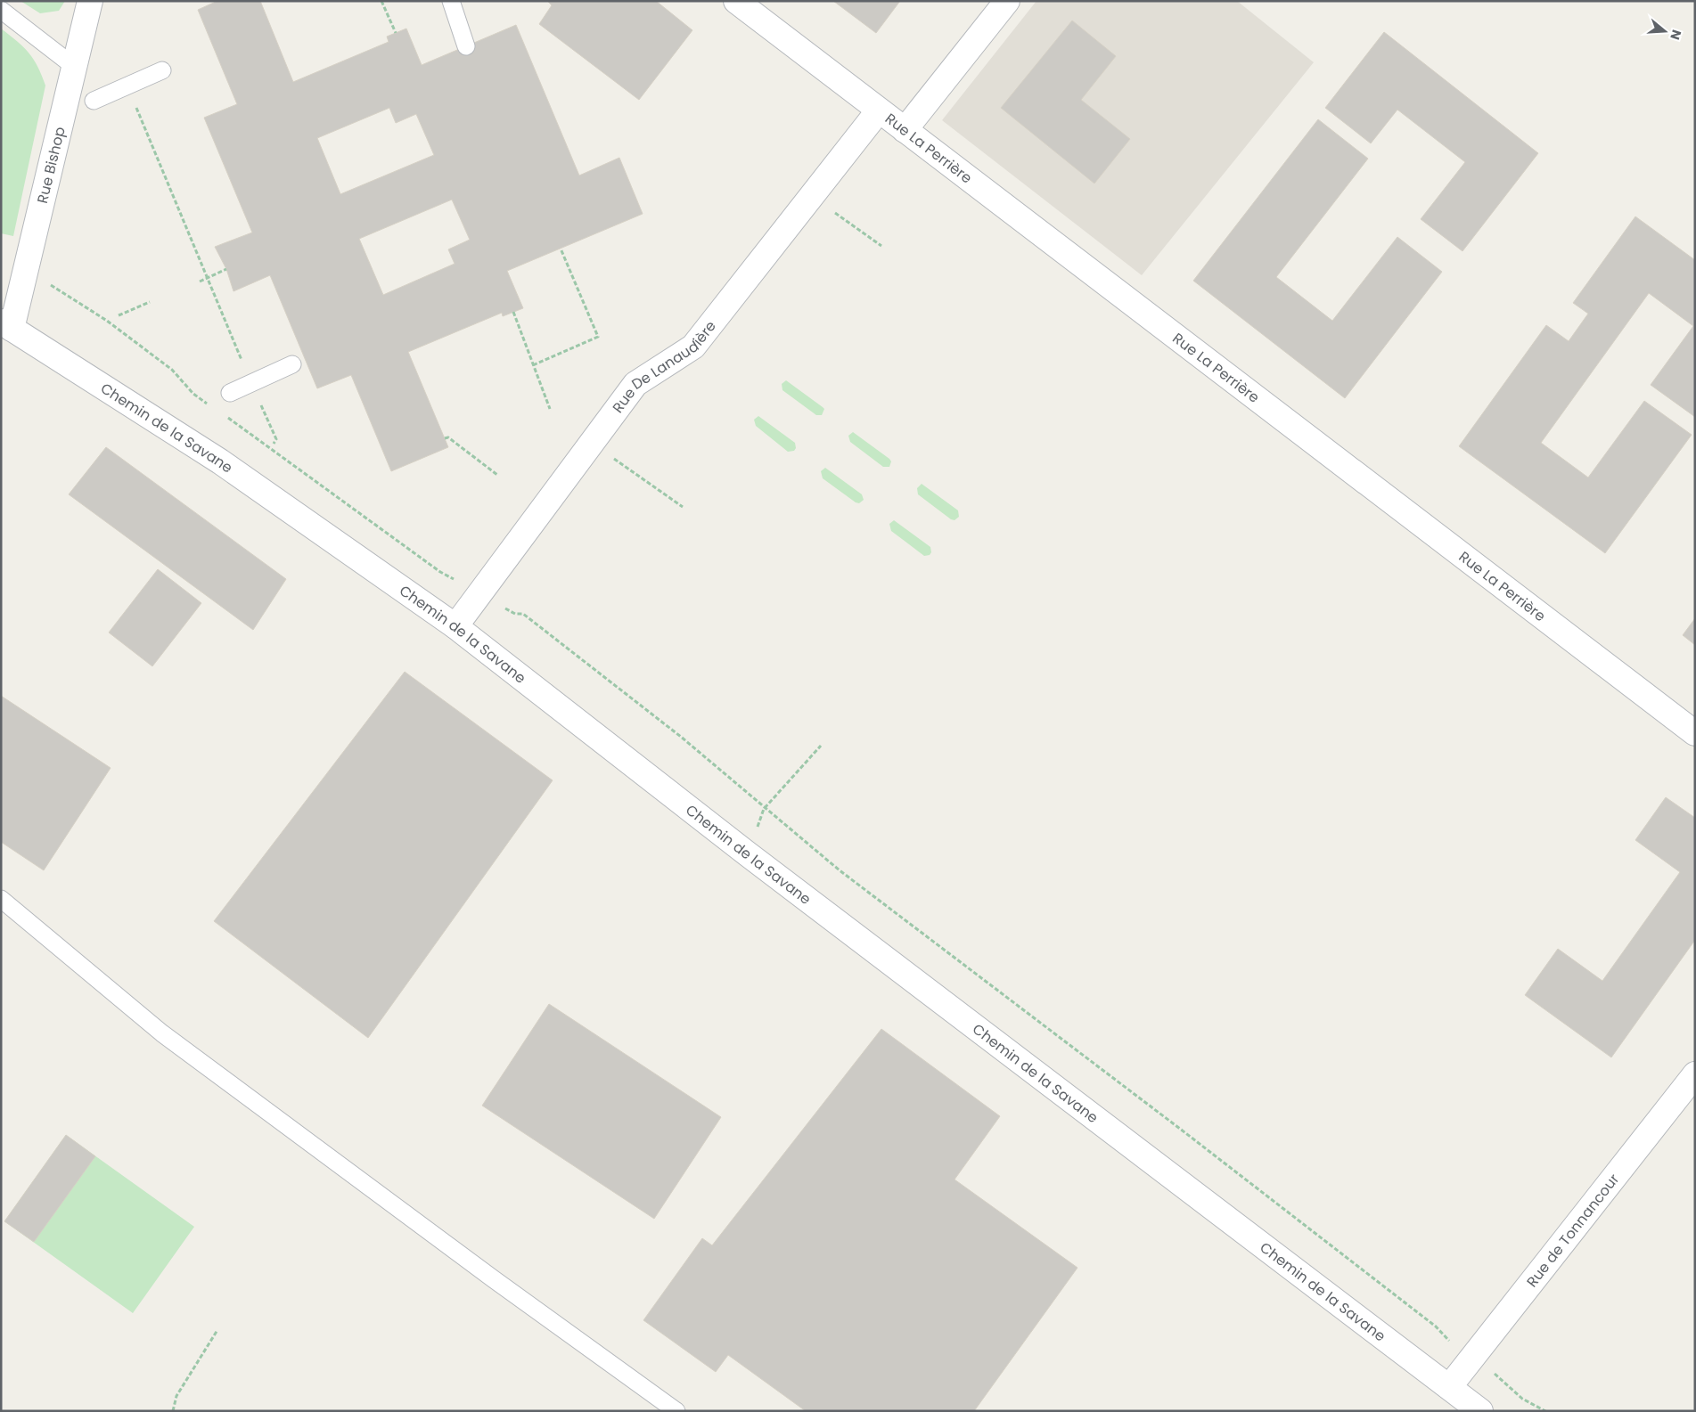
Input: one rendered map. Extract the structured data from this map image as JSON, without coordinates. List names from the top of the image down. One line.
{"streets":{"street":["Rue La Perrière","Rue Bishop","Rue De Lanaudière","Chemin de la Savane","Rue de Tonnancour"]},"crossings":[["Rue La Perrière","Rue De Lanaudière"],["Rue Bishop","Chemin de la Savane"],["Rue De Lanaudière","Chemin de la Savane"],["Chemin de la Savane","Rue de Tonnancour"]],"north":"right"}
